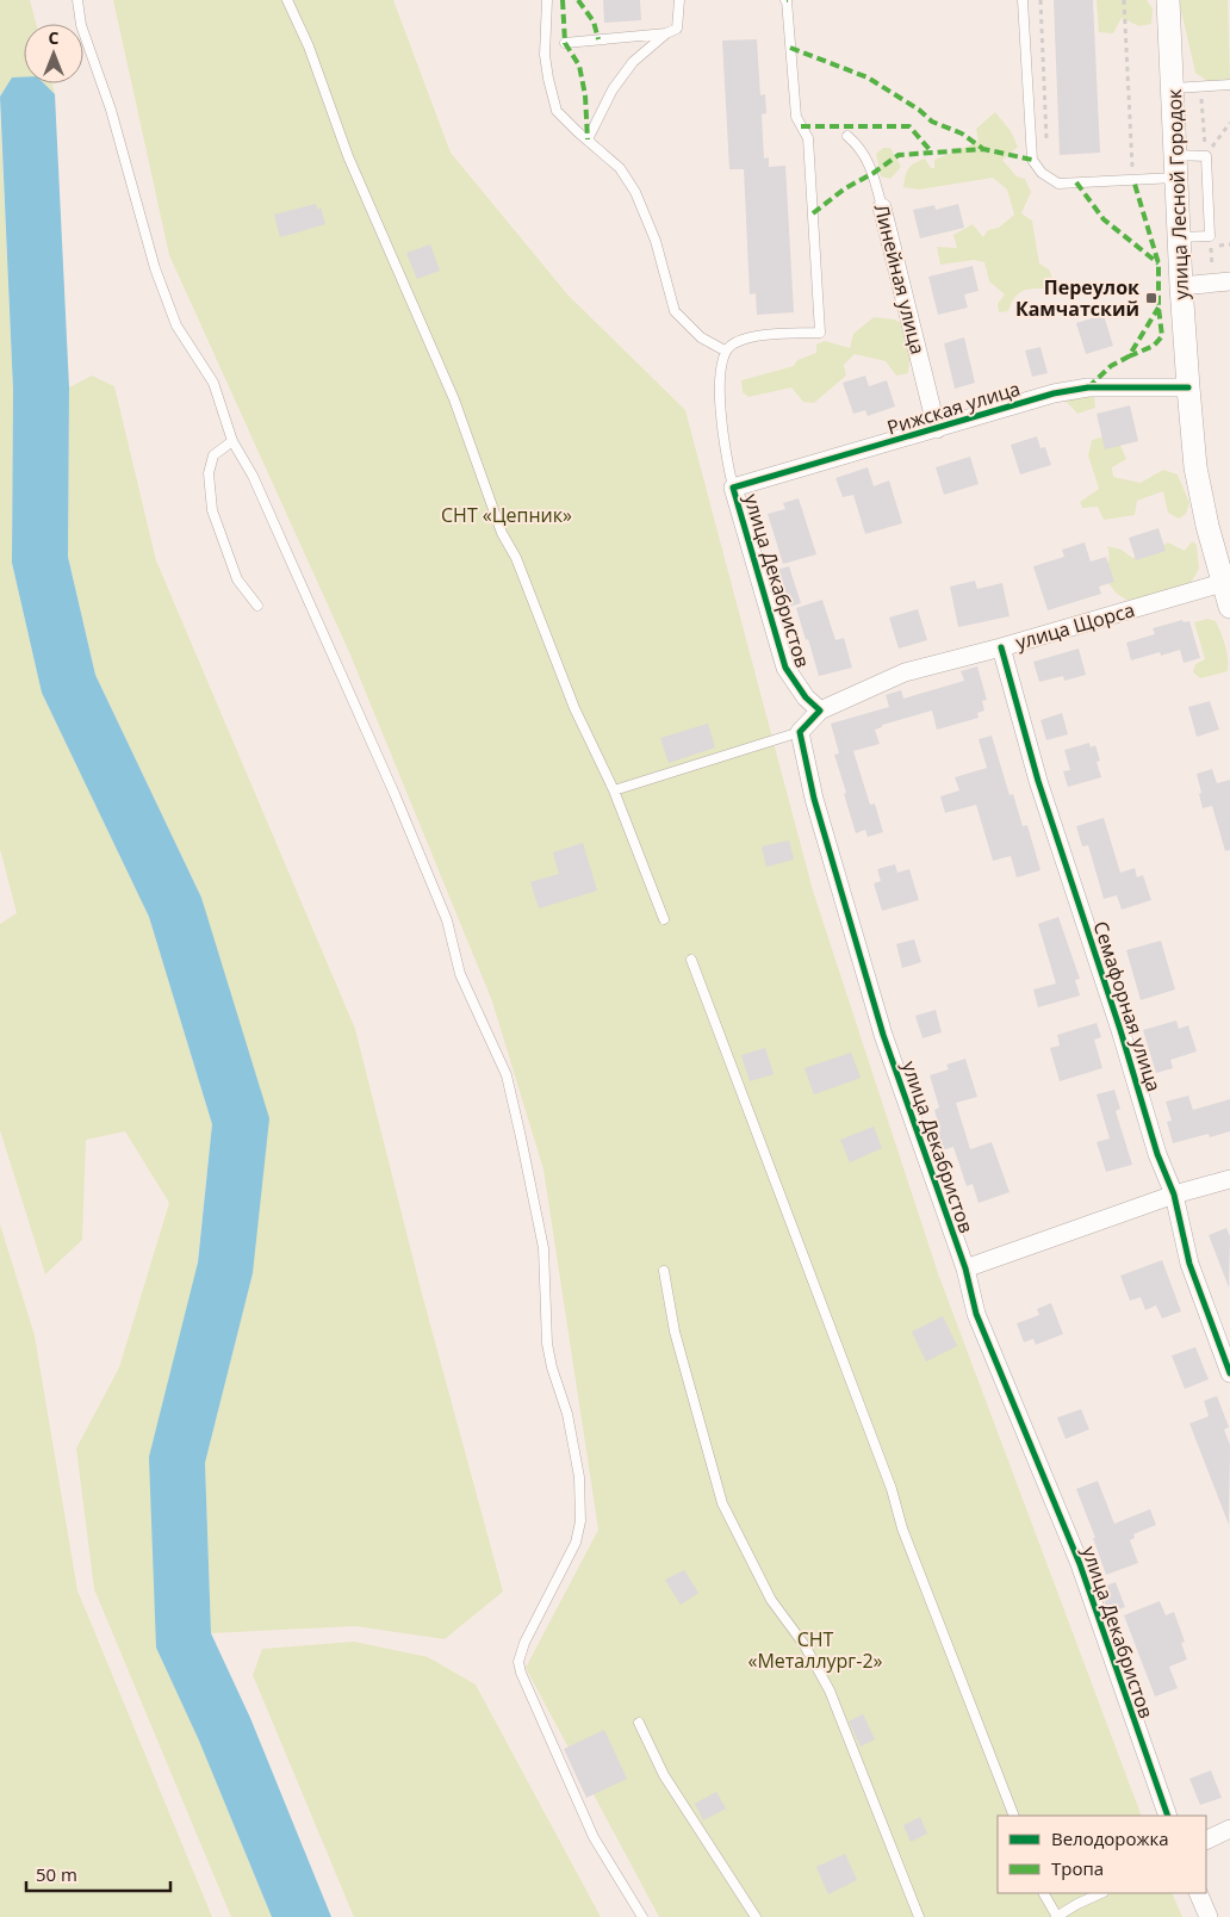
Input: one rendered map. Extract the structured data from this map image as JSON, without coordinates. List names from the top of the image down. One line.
{"streets":{"street":["улица Лесной Городок","Линейная улица","Рижская улица","улица Декабристов","улица Щорса","Семафорная улица"]},"crossings":[["улица Лесной Городок","Рижская улица"],["улица Лесной Городок","улица Щорса"],["Линейная улица","Рижская улица"],["Рижская улица","улица Декабристов"],["улица Декабристов","улица Щорса"],["улица Щорса","Семафорная улица"]],"parks":["СНТ «Цепник»","СНТ «Металлург-2»"],"places":{"transit":["Переулок Камчатский"]},"legend":["Велодорожка","Тропа"],"scale_bar":"50 m","north":"top"}
